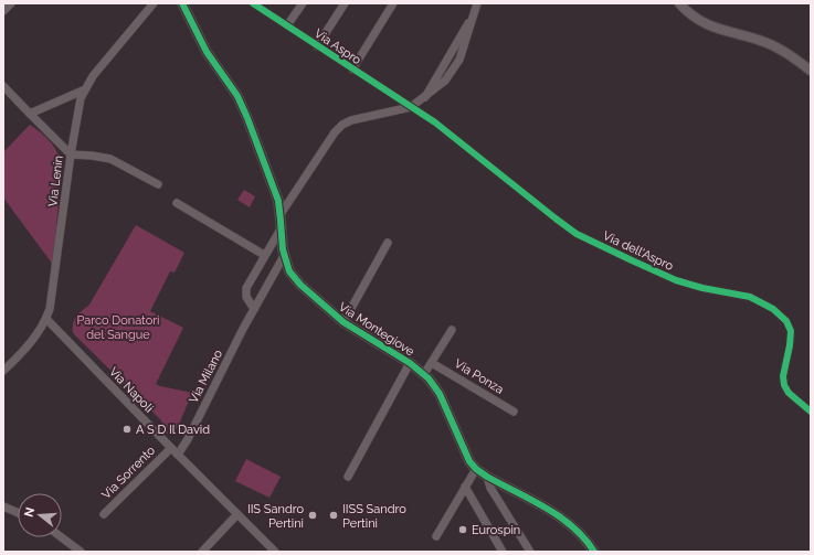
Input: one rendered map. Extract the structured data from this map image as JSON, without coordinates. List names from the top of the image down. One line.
{"streets":{"street":["Via Aspro","Via Lenin","Via dell'Aspro","Via Montegiove","Via Milano","Via Ponza","Via Napoli","Via Sorrento"]},"crossings":[["Via Aspro","Via dell'Aspro"],["Via Lenin","Via Napoli"],["Via Montegiove","Via Milano"],["Via Milano","Via Napoli"],["Via Napoli","Via Sorrento"]],"parks":["Parco Donatori del Sangue"],"places":["A S D Il David","IIS Sandro Pertini","IISS Sandro Pertini","Eurospin"],"north":"left"}
